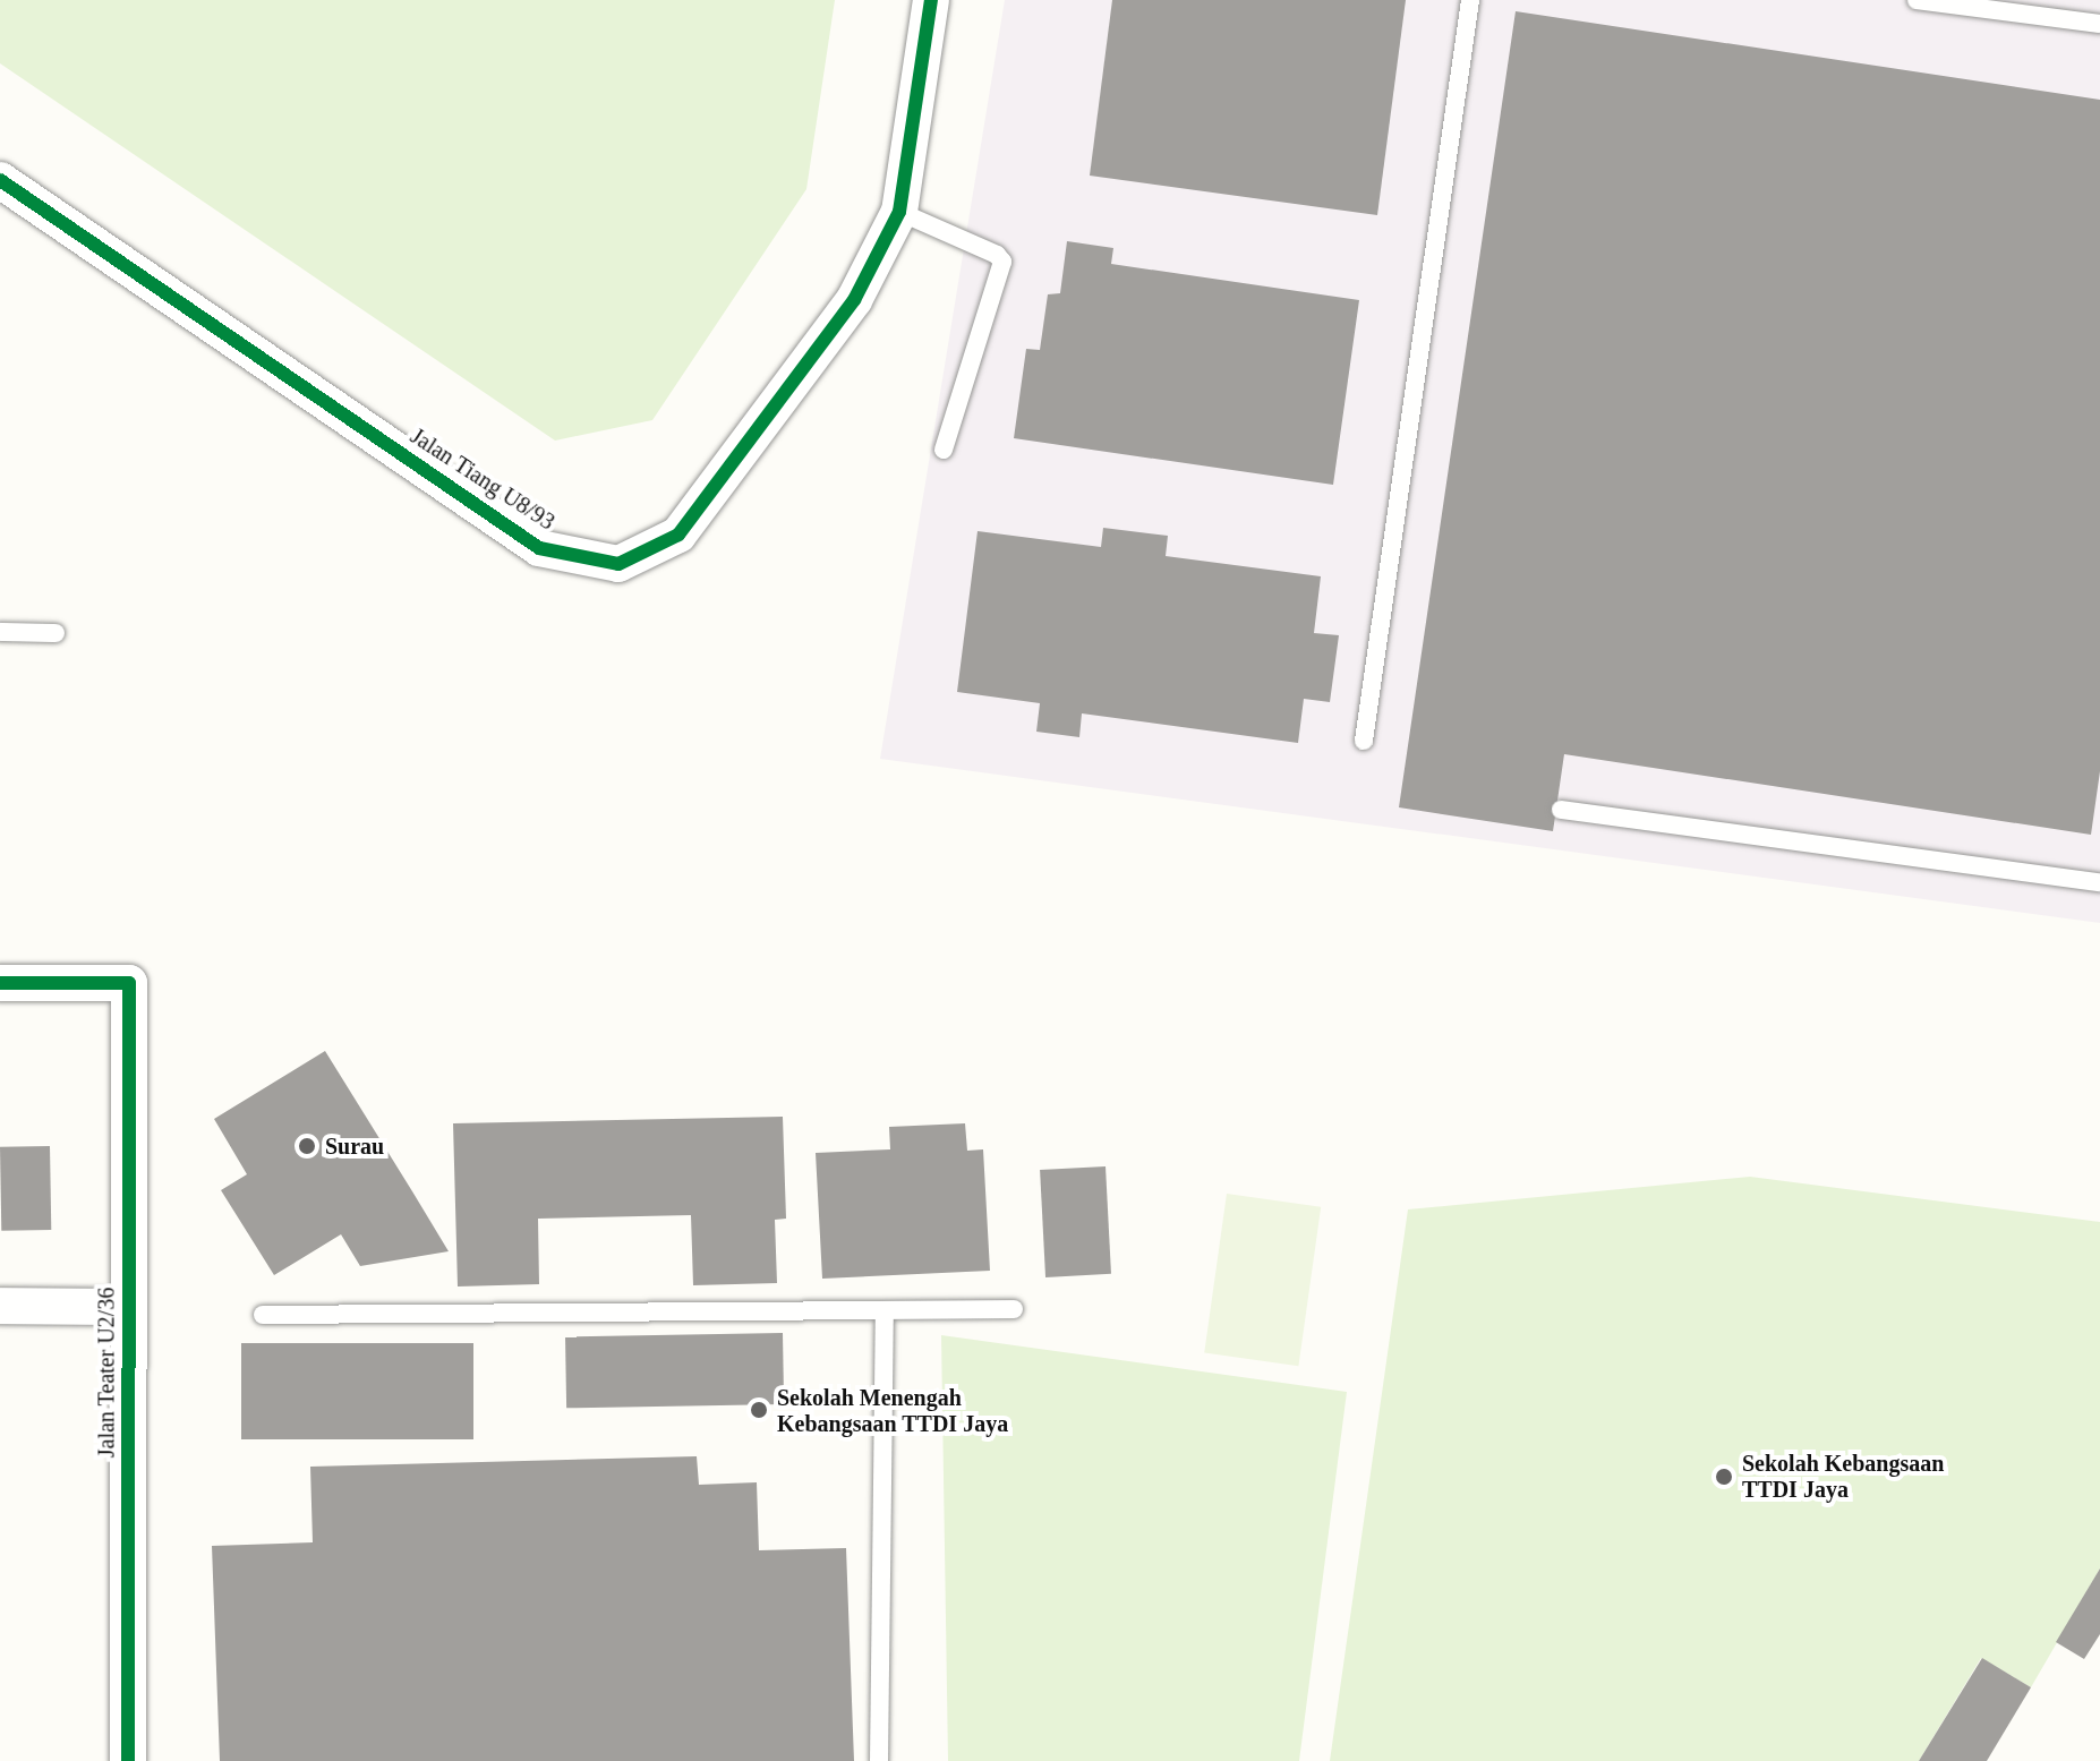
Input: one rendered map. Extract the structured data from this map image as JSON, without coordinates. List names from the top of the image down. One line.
{"streets":{"street":["Jalan Tiang U8/93","Jalan Teater U2/36"]},"places":["Surau","Sekolah Menengah Kebangsaan TTDI Jaya","Sekolah Kebangsaan TTDI Jaya"]}
